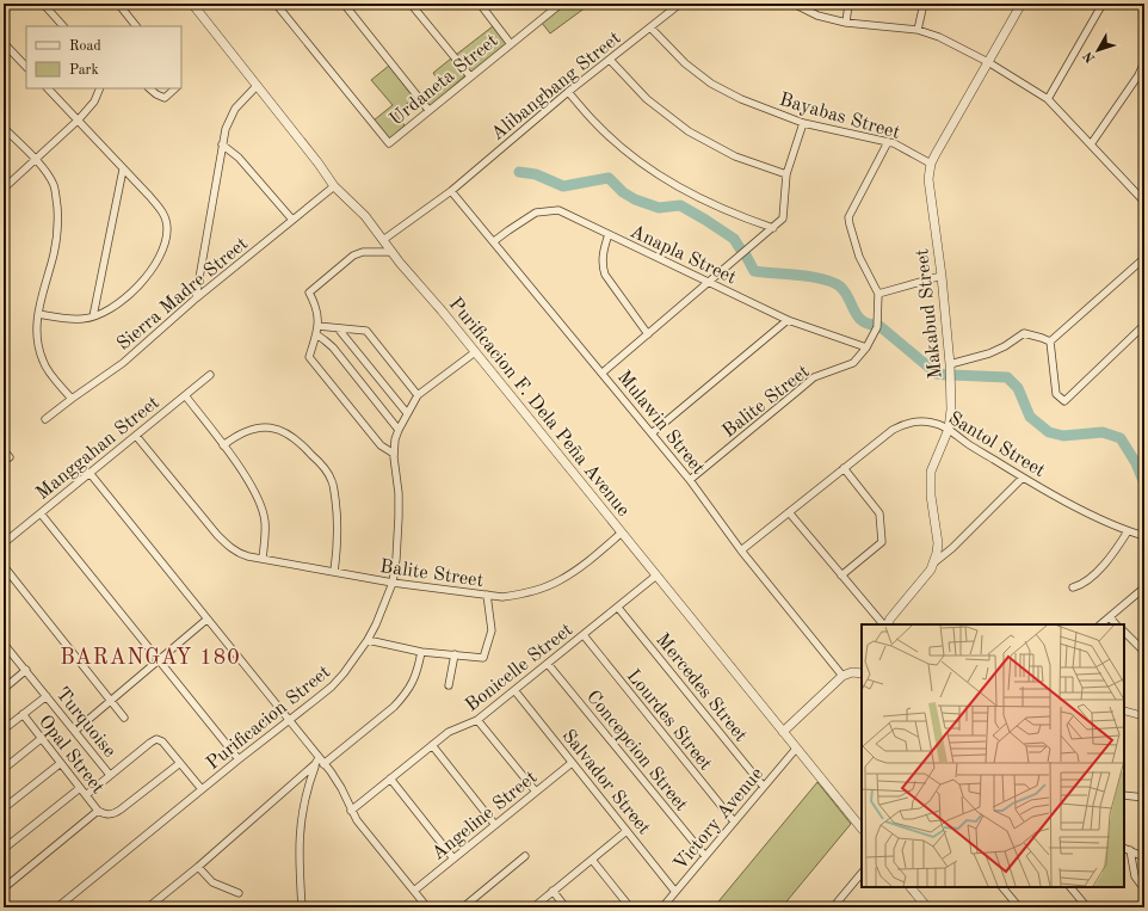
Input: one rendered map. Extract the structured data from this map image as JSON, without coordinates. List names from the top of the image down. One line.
{"streets":{"street":["Urdaneta Street","Alibangbang Street","Bayabas Street","Anapla Street","Sierra Madre Street","Makabud Street","Balite Street","Purificacion F. Dela Peña Avenue","Mulawin Street","Santol Street","Manggahan Street","Bonicelle Street","Mercedes Street","Purificacion Street","Lourdes Street","Turquoise","Concepcion Street","Opal Street","Salvador Street","Angeline Street","Victory Avenue"]},"crossings":[["Alibangbang Street","Bayabas Street"],["Alibangbang Street","Purificacion F. Dela Peña Avenue"],["Alibangbang Street","Mulawin Street"],["Bayabas Street","Makabud Street"],["Bayabas Street","Balite Street"],["Anapla Street","Balite Street"],["Anapla Street","Mulawin Street"],["Sierra Madre Street","Purificacion F. Dela Peña Avenue"],["Makabud Street","Santol Street"],["Balite Street","Purificacion F. Dela Peña Avenue"],["Balite Street","Mulawin Street"],["Balite Street","Purificacion Street"],["Purificacion F. Dela Peña Avenue","Bonicelle Street"],["Purificacion F. Dela Peña Avenue","Purificacion Street"],["Purificacion F. Dela Peña Avenue","Victory Avenue"],["Mulawin Street","Santol Street"],["Bonicelle Street","Mercedes Street"],["Bonicelle Street","Lourdes Street"],["Bonicelle Street","Concepcion Street"],["Bonicelle Street","Salvador Street"],["Mercedes Street","Victory Avenue"],["Lourdes Street","Victory Avenue"],["Concepcion Street","Victory Avenue"],["Salvador Street","Angeline Street"],["Salvador Street","Victory Avenue"]],"districts":["BARANGAY 180"],"legend":["Road","Park"],"north":"bottom left"}
